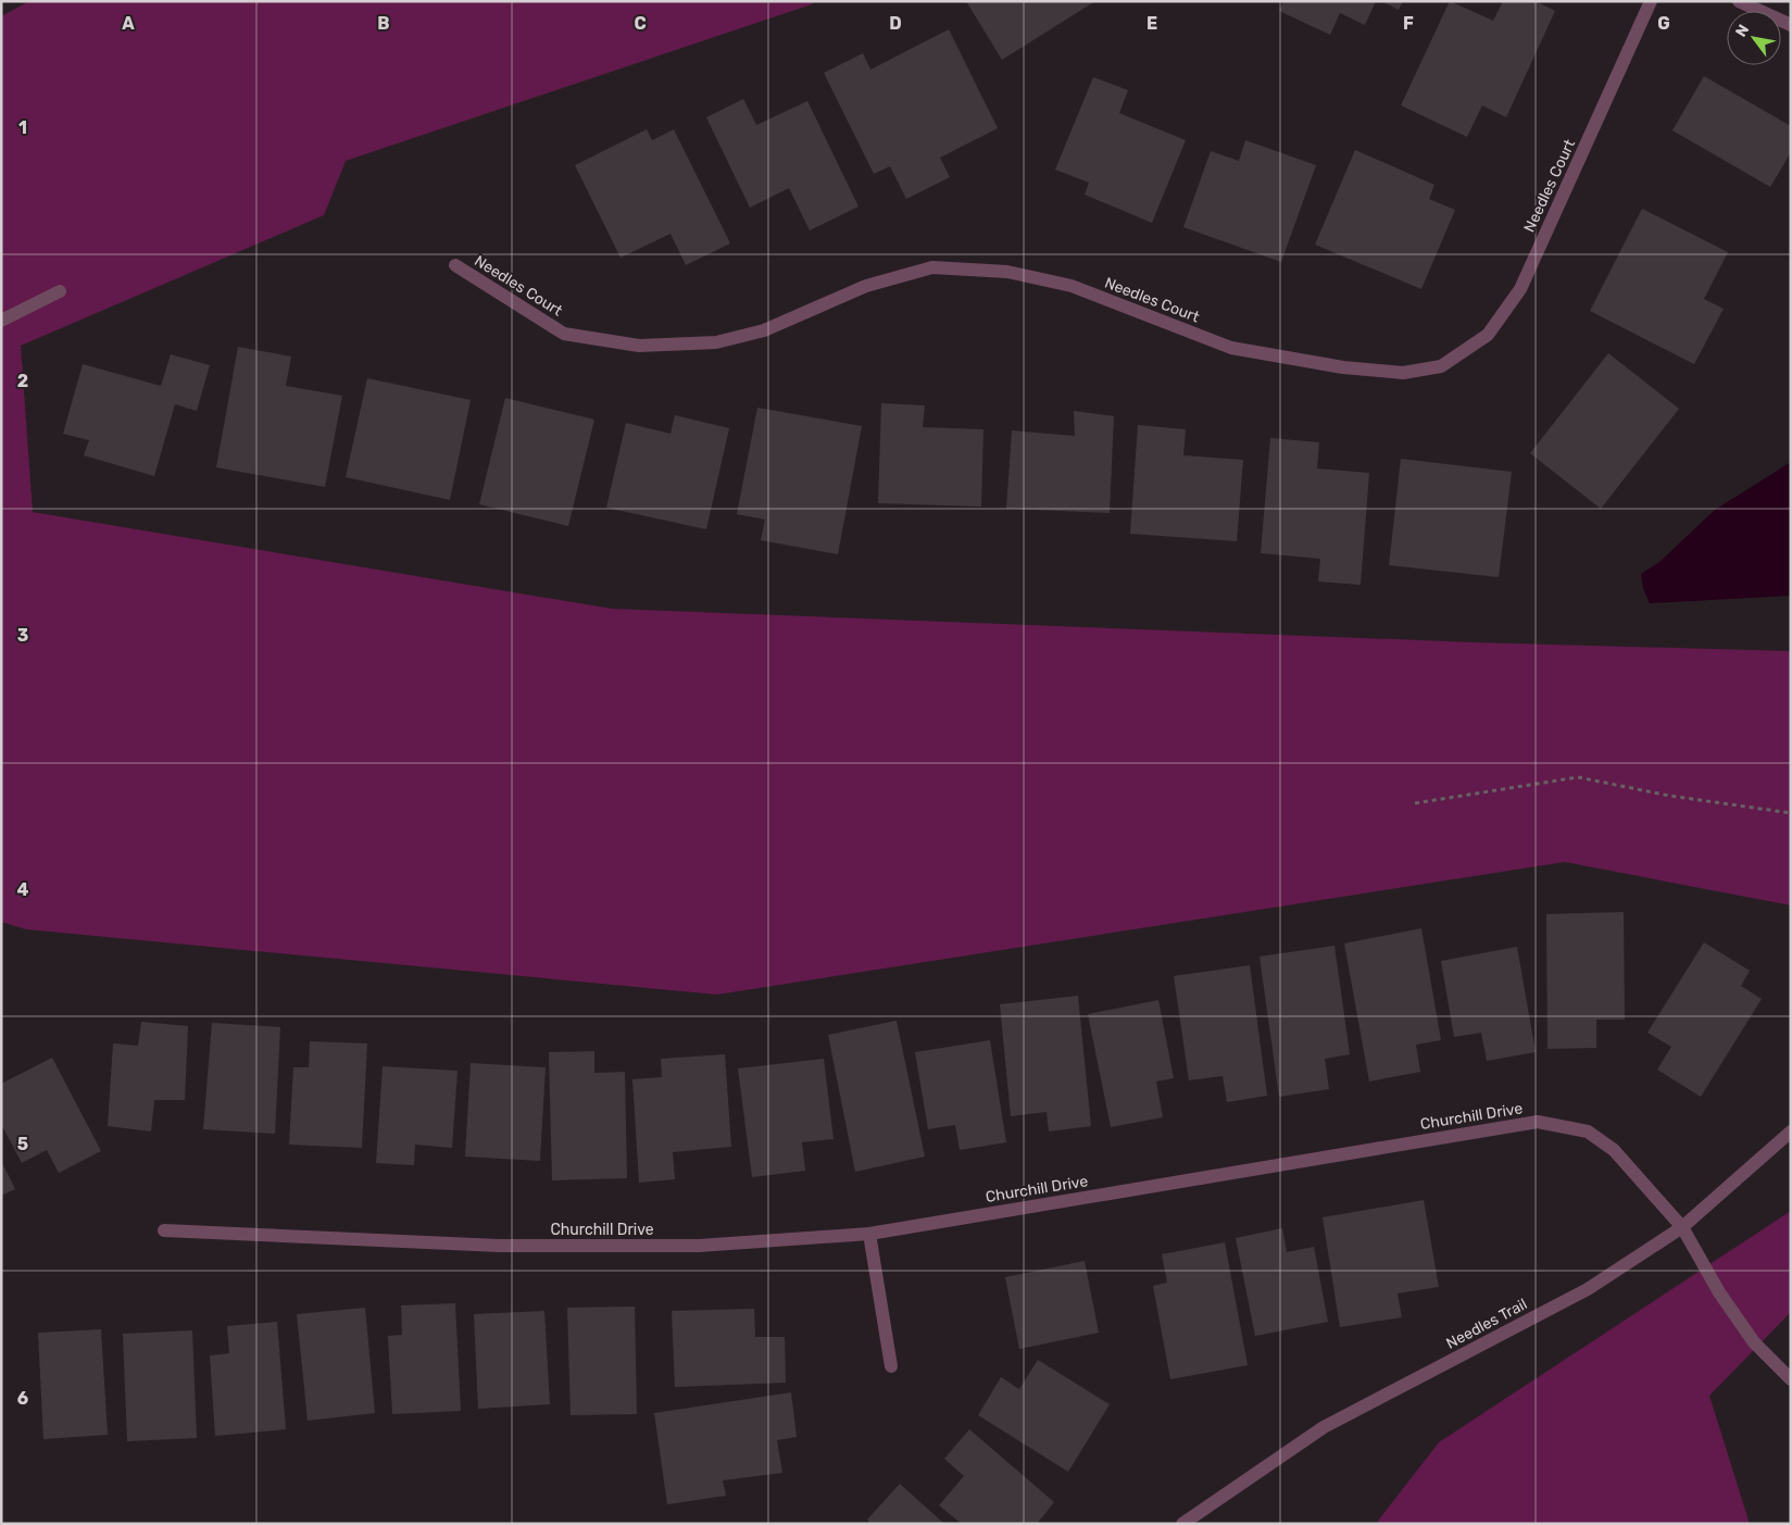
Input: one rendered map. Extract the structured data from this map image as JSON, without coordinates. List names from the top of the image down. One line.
{"streets":{"street":["Needles Court","Churchill Drive","Needles Trail"]},"crossings":[["Churchill Drive","Needles Trail"]],"north":"top left","grid":{"columns":["A","B","C","D","E","F","G"],"rows":["1","2","3","4","5","6"]}}
